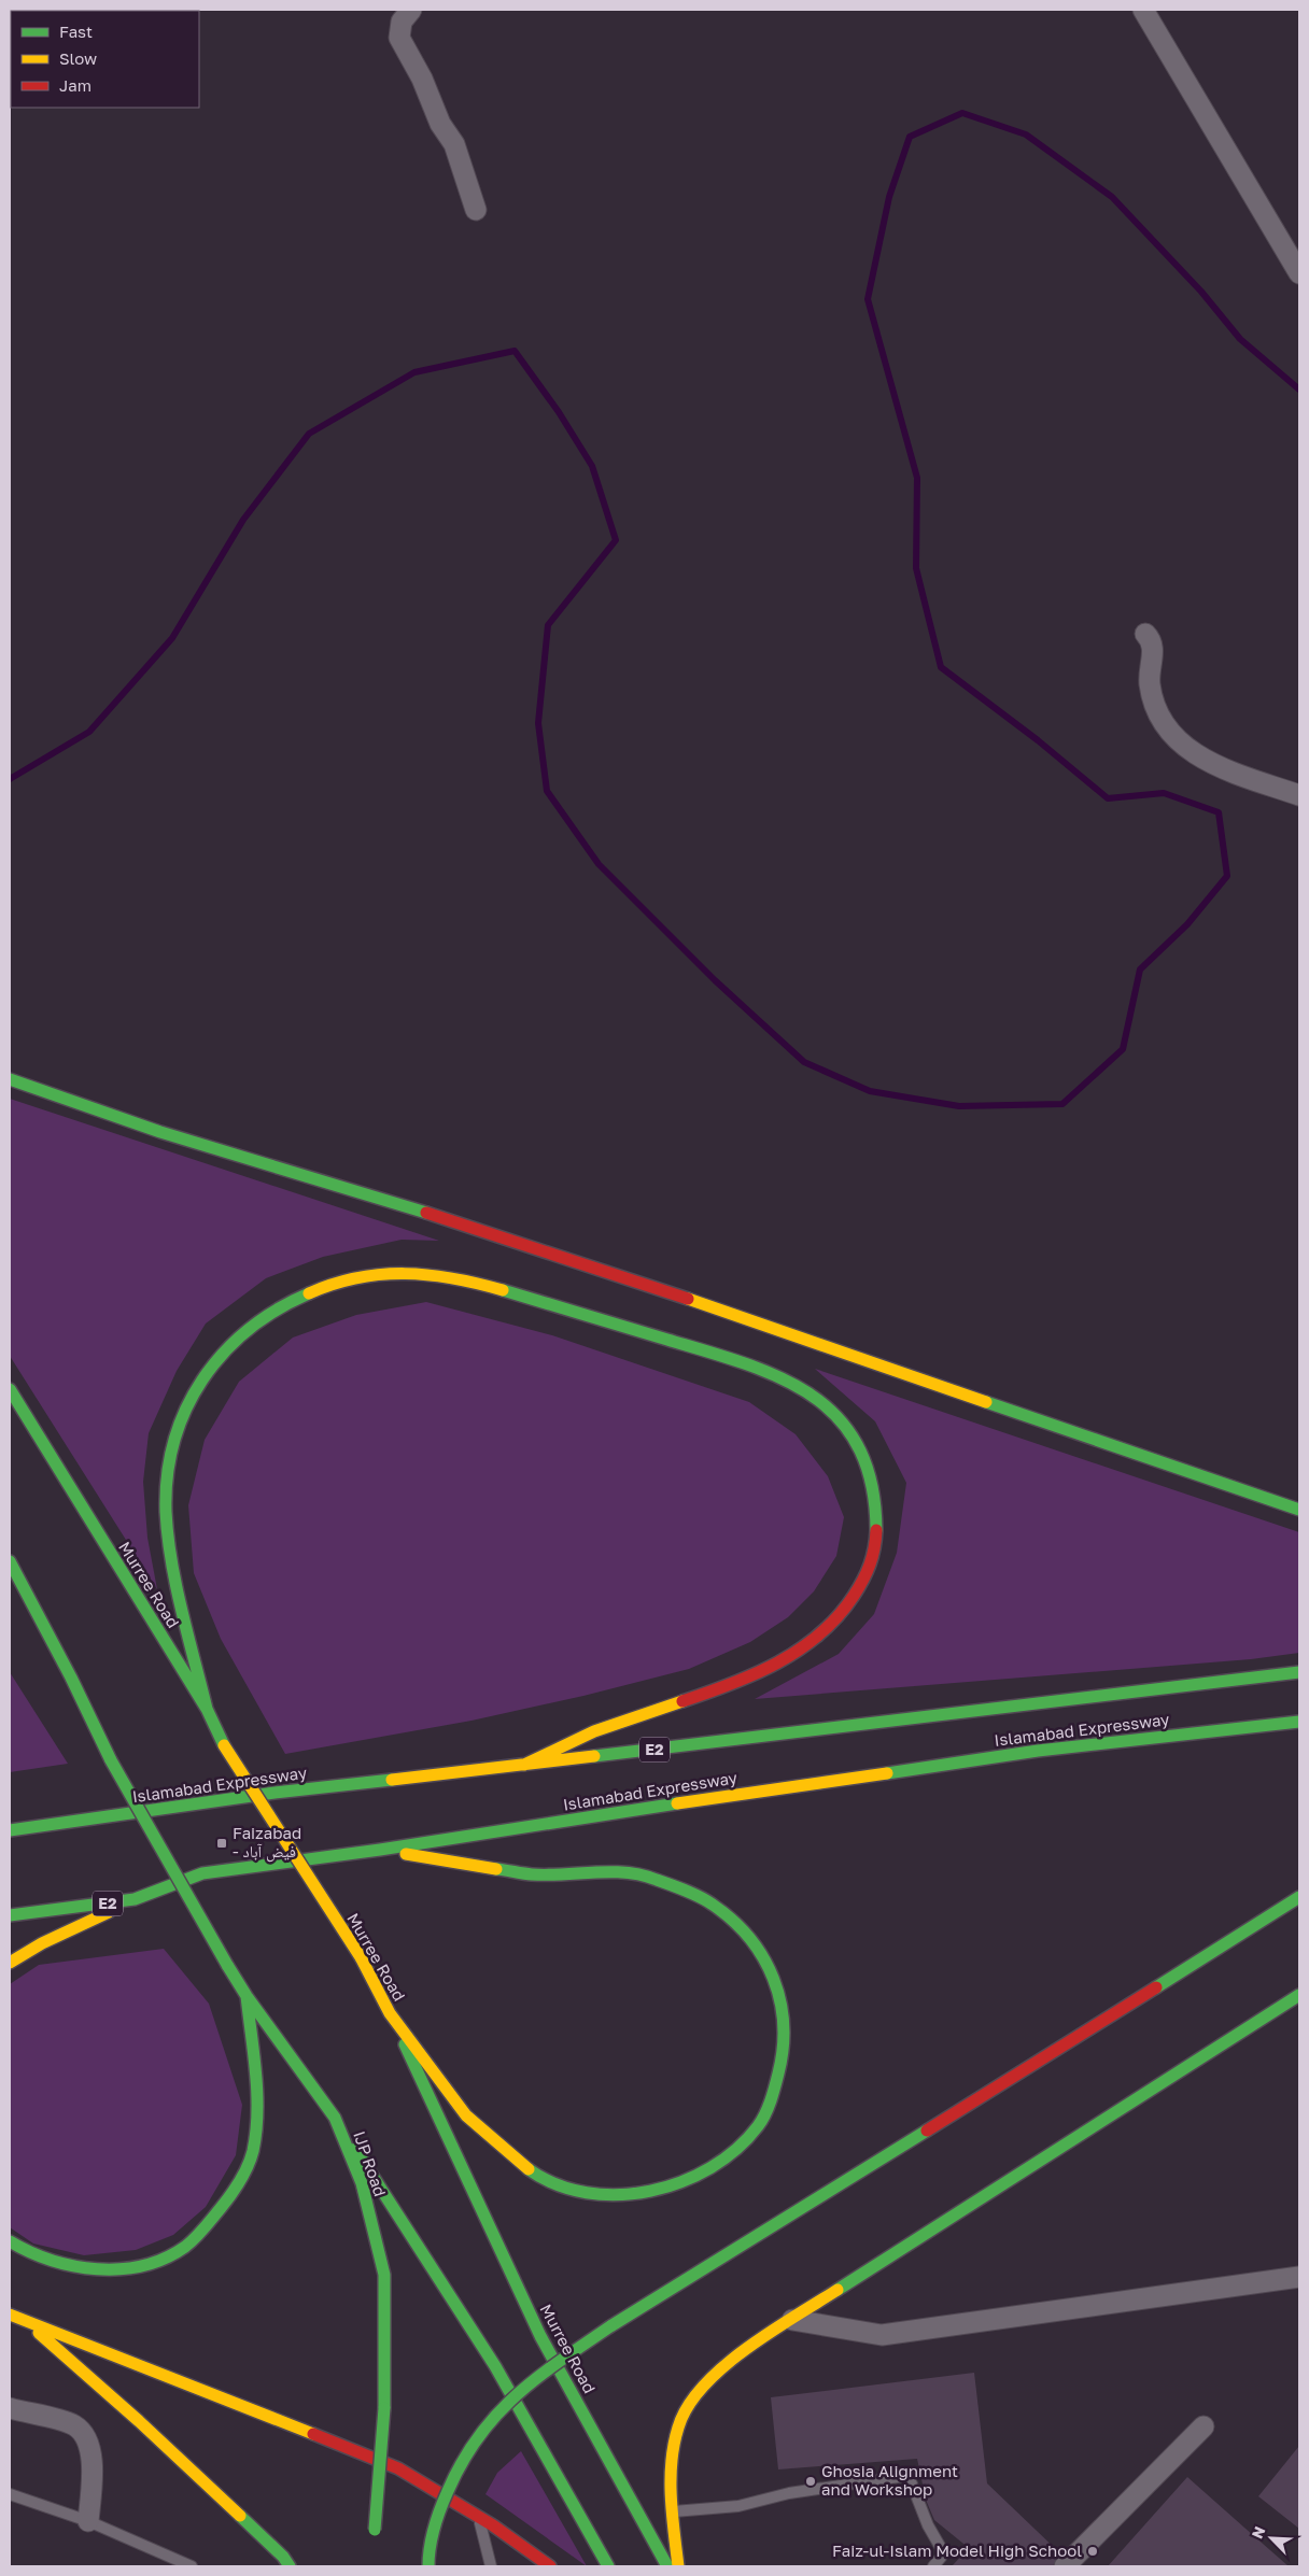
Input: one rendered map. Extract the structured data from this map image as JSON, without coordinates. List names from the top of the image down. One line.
{"streets":{"main road":["Murree Road","Islamabad Expressway","E2","IJP Road"]},"places":{"transit":["Faizabad - فیض آباد"],"other":["Ghosia Alignment and Workshop","Faiz-ul-Islam Model High School"]},"legend":["Fast","Slow","Jam"],"north":"top left"}
